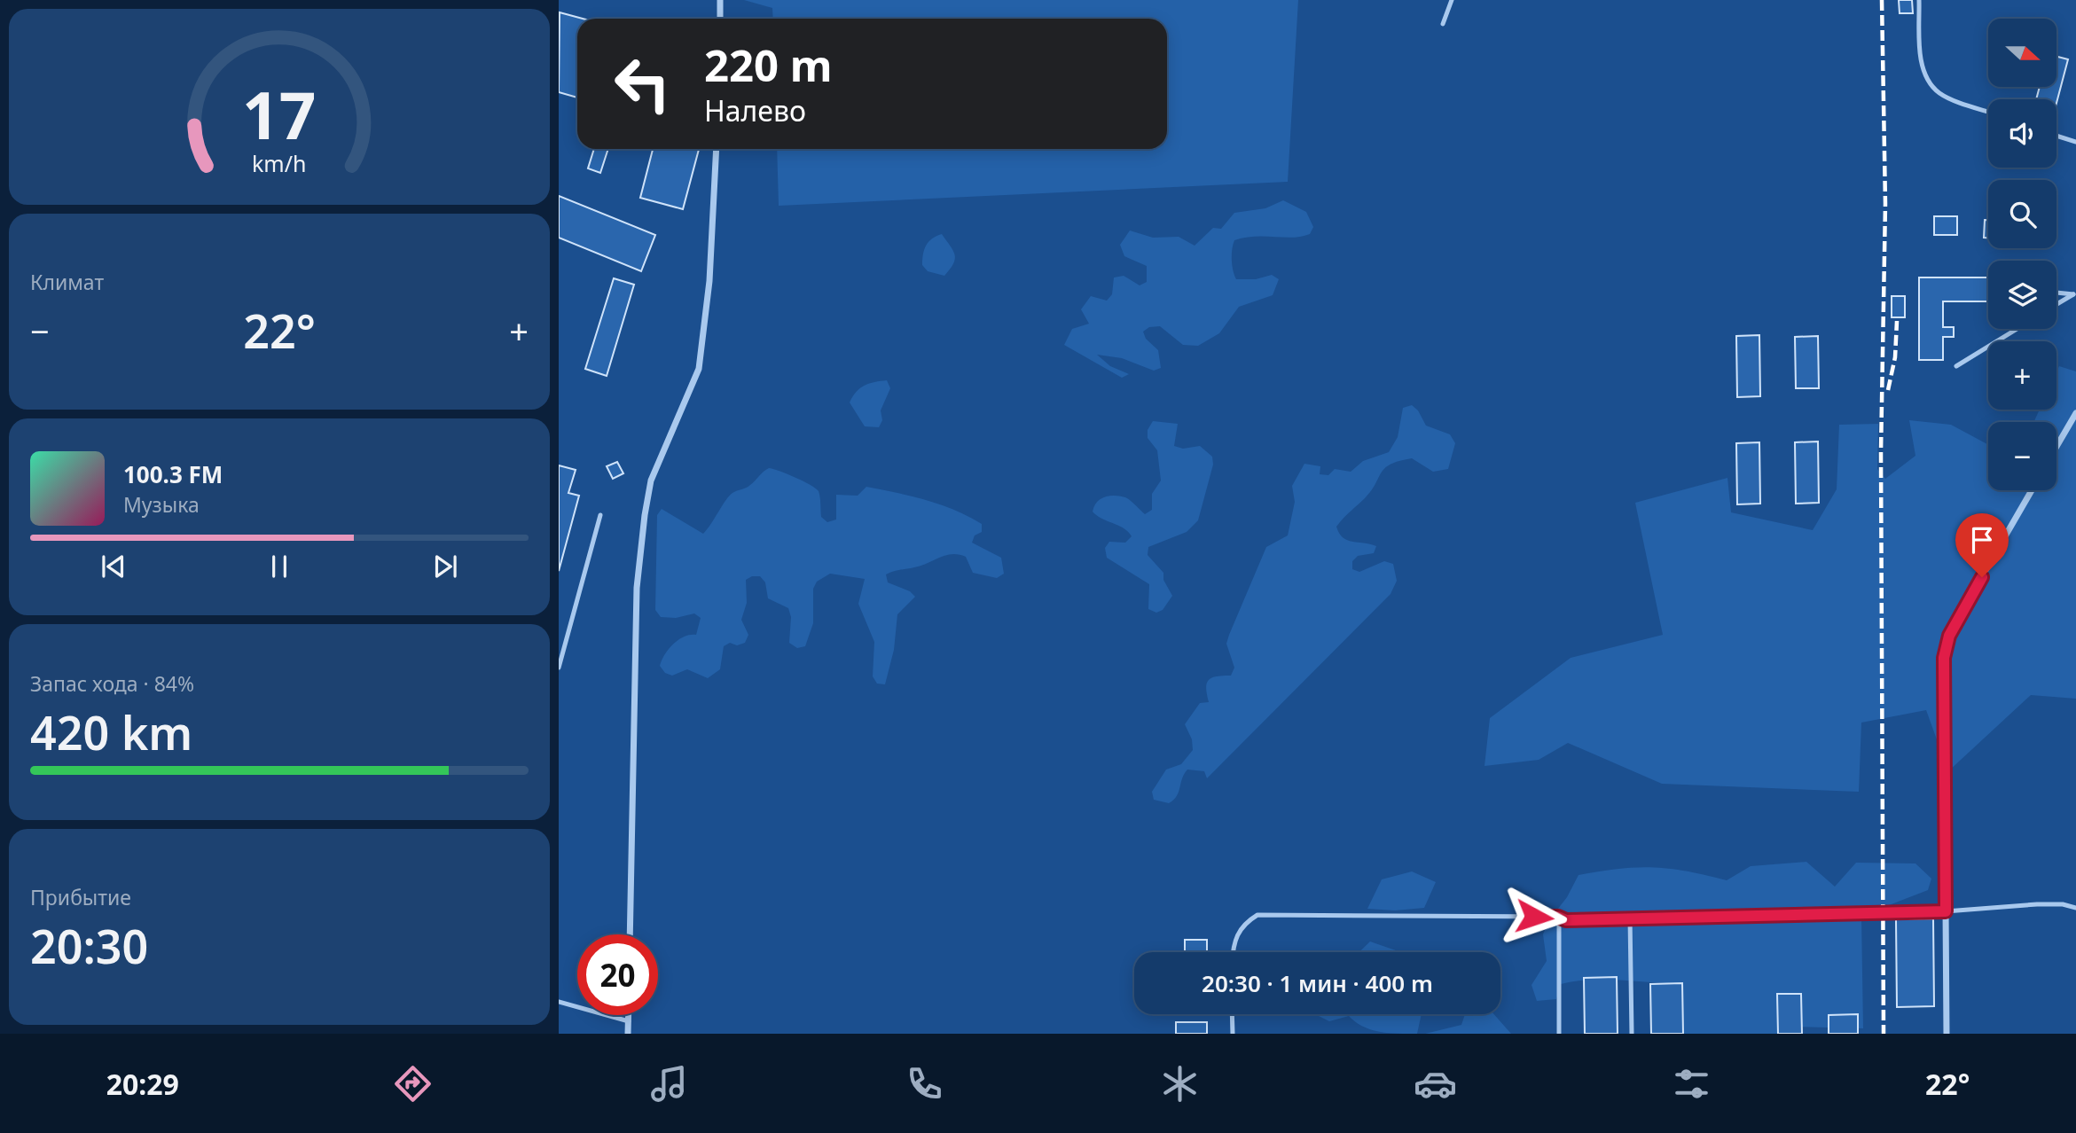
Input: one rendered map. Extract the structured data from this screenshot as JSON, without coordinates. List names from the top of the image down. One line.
{"north":"right","page":{"map_buttons":["+","−"],"turn":["220 m","Налево"],"tile":["Климат",["Запас хода · 84%","420 km"],["Прибытие","20:30"]],"heat":["−","22°","+"],"song":["100.3 FM","Музыка"],"limit":"20","trip":"20:30 · 1 мин · 400 m","tabs":["20:29","22°"],"gauge":["17","km/h"]}}
